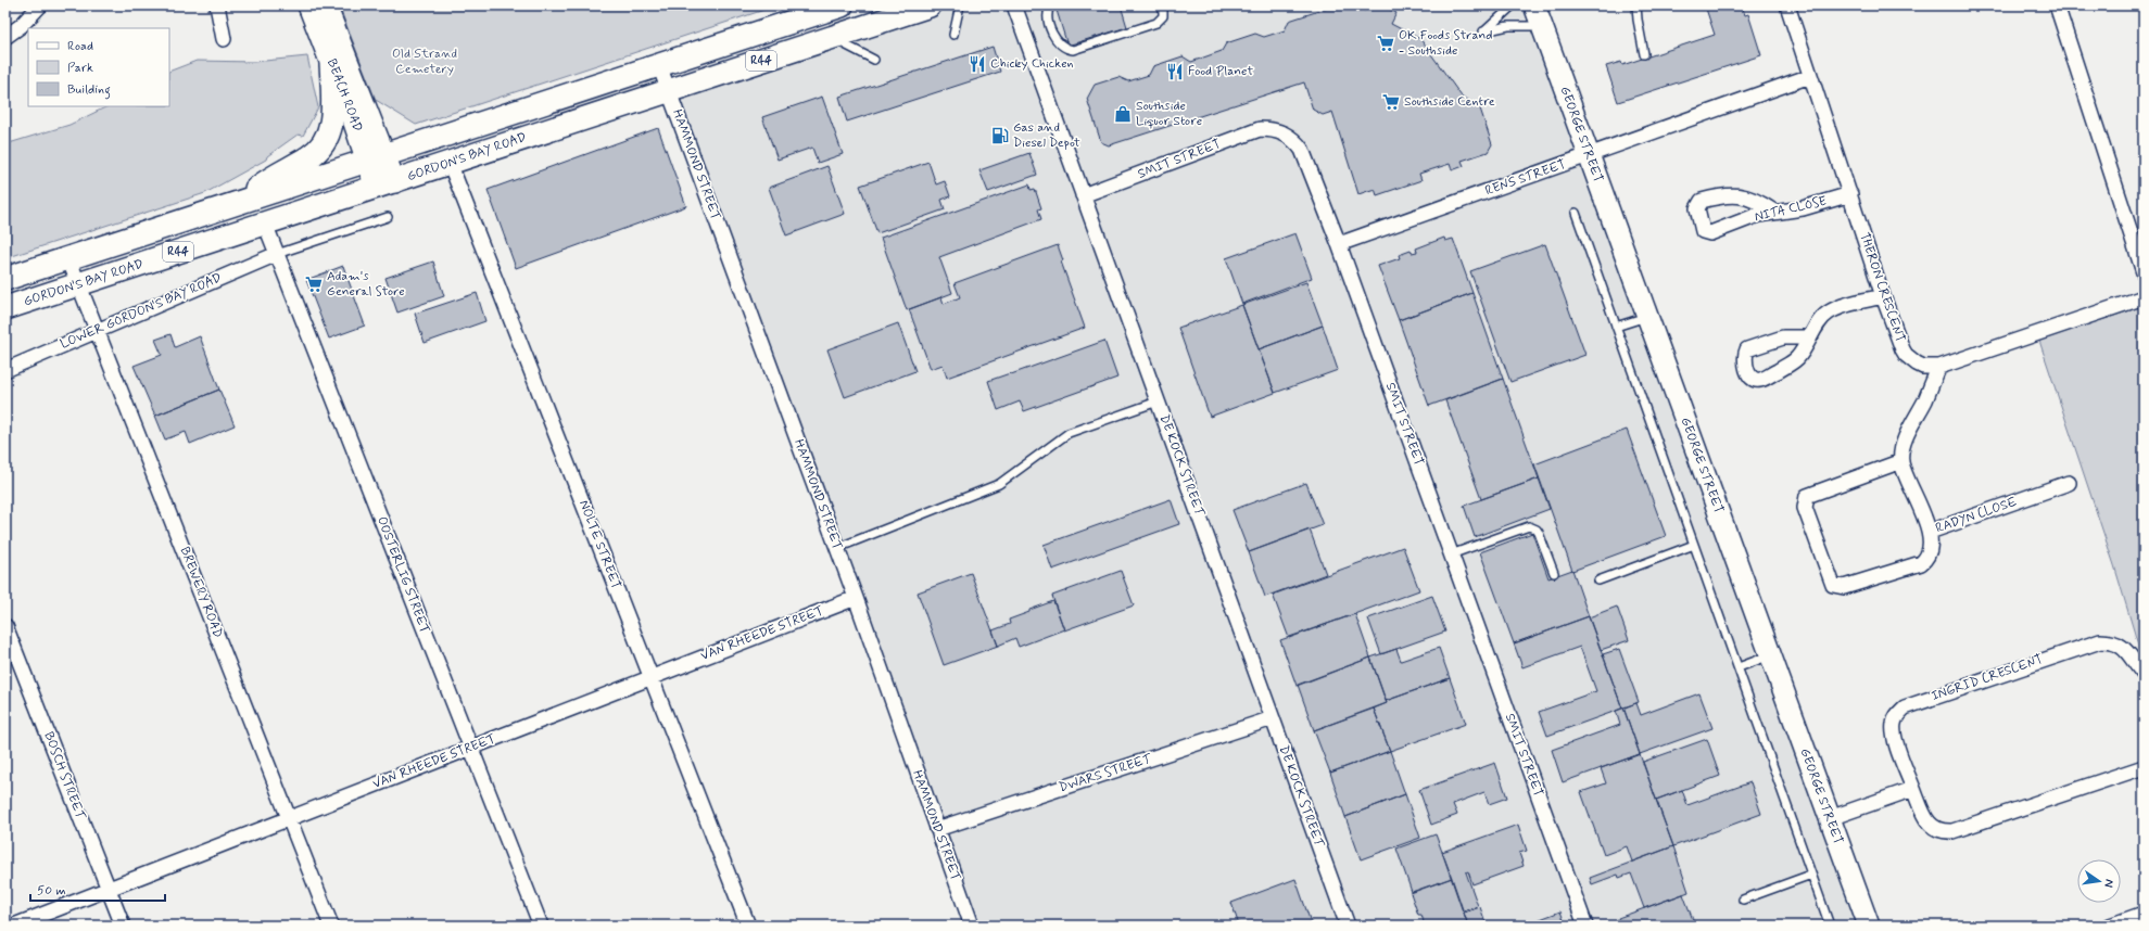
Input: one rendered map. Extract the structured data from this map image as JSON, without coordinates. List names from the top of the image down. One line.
{"streets":{"main road":["R44","GORDON'S BAY ROAD"],"street":["BEACH ROAD","GEORGE STREET","SMIT STREET","HAMMOND STREET","RENS STREET","NITA CLOSE","THERON CRESCENT","LOWER GORDON'S BAY ROAD","DE KOCK STREET","RADYN CLOSE","NOLTE STREET","OOSTERLIG STREET","BREWERY ROAD","VAN RHEEDE STREET","INGRID CRESCENT","DWARS STREET","BOSCH STREET"]},"crossings":[["BEACH ROAD","GORDON'S BAY ROAD"],["GEORGE STREET","RENS STREET"],["GORDON'S BAY ROAD","HAMMOND STREET"],["GORDON'S BAY ROAD","NOLTE STREET"],["GORDON'S BAY ROAD","OOSTERLIG STREET"],["GORDON'S BAY ROAD","BREWERY ROAD"],["SMIT STREET","RENS STREET"],["SMIT STREET","DE KOCK STREET"],["HAMMOND STREET","VAN RHEEDE STREET"],["HAMMOND STREET","DWARS STREET"],["RENS STREET","THERON CRESCENT"],["NITA CLOSE","THERON CRESCENT"],["LOWER GORDON'S BAY ROAD","OOSTERLIG STREET"],["LOWER GORDON'S BAY ROAD","BREWERY ROAD"],["DE KOCK STREET","DWARS STREET"],["NOLTE STREET","VAN RHEEDE STREET"],["OOSTERLIG STREET","VAN RHEEDE STREET"],["BREWERY ROAD","VAN RHEEDE STREET"],["VAN RHEEDE STREET","BOSCH STREET"]],"parks":["Old Strand Cemetery"],"places":{"supermarket":["OK Foods Strand - Southside","Southside Centre","Adam's General Store"],"restaurant":["Chicky Chicken","Food Planet"],"shop":["Southside Liquor Store"],"fuel station":["Gas and Diesel Depot"]},"legend":["Road","Park","Building"],"scale_bar":"50 m","north":"right"}
